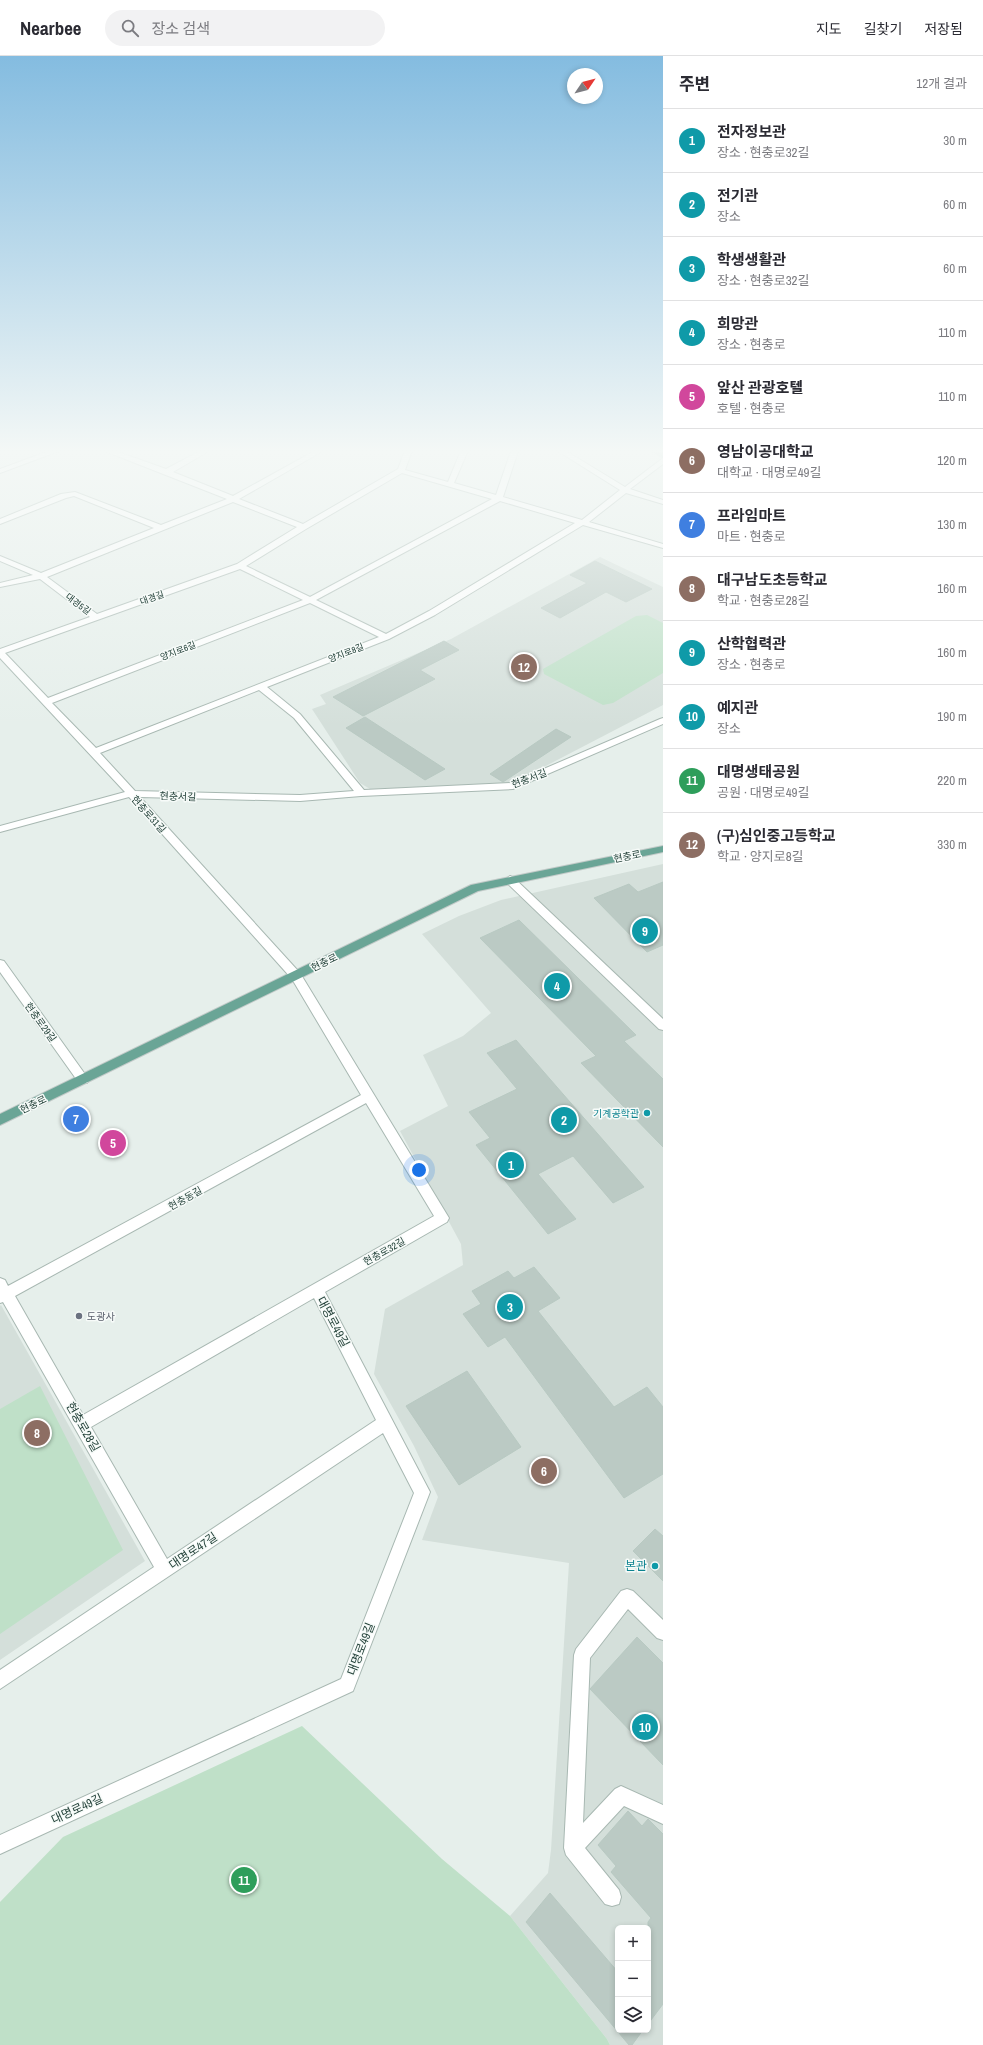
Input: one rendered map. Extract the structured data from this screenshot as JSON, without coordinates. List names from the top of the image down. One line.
{"streets":{"main road":["현충로"],"street":["대경길","대경5길","양지로6길","양지로8길","현충서길","현충로31길","현충로29길","현충동길","현충로32길","대명로49길","현충로28길","대명로47길"]},"crossings":[["대경길","대경5길"],["대경길","현충로31길"],["양지로6길","현충로31길"],["양지로8길","현충로31길"],["현충서길","현충로31길"],["현충로31길","현충로"],["현충로31길","현충로32길"],["현충로","현충로29길"],["현충로","현충로32길"],["현충동길","현충로32길"],["현충동길","현충로28길"],["현충로32길","대명로49길"],["현충로32길","현충로28길"],["대명로49길","대명로47길"],["현충로28길","대명로47길"]],"places":["기계공학관","도광사","본관"],"north":"top right","page":{"header":"Nearbee","search":"장소 검색","nav":["지도","길찾기","저장됨"],"heading":["주변","12개 결과"],"list":[{"mark":"1","name":"전자정보관","note":"장소 · 현충로32길","value":"30 m"},{"mark":"2","name":"전기관","note":"장소","value":"60 m"},{"mark":"3","name":"학생생활관","note":"장소 · 현충로32길","value":"60 m"},{"mark":"4","name":"희망관","note":"장소 · 현충로","value":"110 m"},{"mark":"5","name":"앞산 관광호텔","note":"호텔 · 현충로","value":"110 m"},{"mark":"6","name":"영남이공대학교","note":"대학교 · 대명로49길","value":"120 m"},{"mark":"7","name":"프라임마트","note":"마트 · 현충로","value":"130 m"},{"mark":"8","name":"대구남도초등학교","note":"학교 · 현충로28길","value":"160 m"},{"mark":"9","name":"산학협력관","note":"장소 · 현충로","value":"160 m"},{"mark":"10","name":"예지관","note":"장소","value":"190 m"},{"mark":"11","name":"대명생태공원","note":"공원 · 대명로49길","value":"220 m"},{"mark":"12","name":"(구)심인중고등학교","note":"학교 · 양지로8길","value":"330 m"}],"pins":["12","9","4","7","2","5","1","3","8","6","10","11"],"map_buttons":["+","−"]}}
